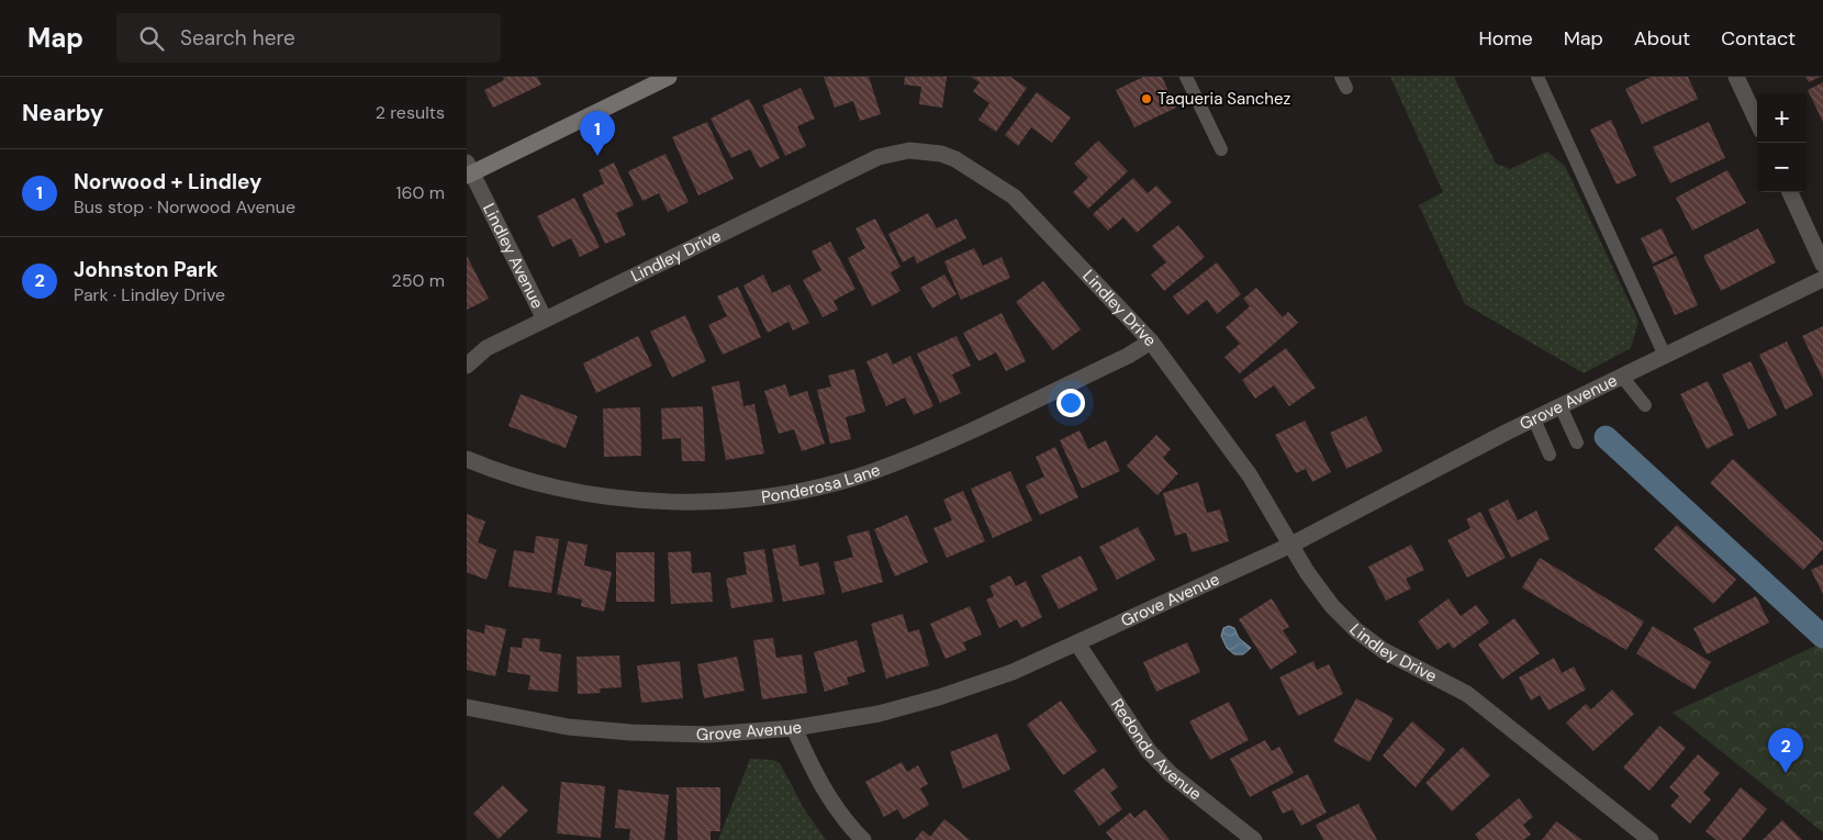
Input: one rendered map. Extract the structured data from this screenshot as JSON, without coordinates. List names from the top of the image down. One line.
{"streets":{"street":["Lindley Avenue","Lindley Drive","Grove Avenue","Ponderosa Lane","Redondo Avenue"]},"crossings":[["Lindley Avenue","Lindley Drive"],["Lindley Drive","Grove Avenue"],["Lindley Drive","Ponderosa Lane"],["Grove Avenue","Redondo Avenue"]],"places":["Taqueria Sanchez"],"page":{"header":"Map","search":"Search here","nav":["Home","Map","About","Contact"],"heading":["Nearby","2 results"],"map_buttons":["+","−"],"pins":["1","2"],"list":[{"mark":"1","name":"Norwood + Lindley","note":"Bus stop · Norwood Avenue","value":"160 m"},{"mark":"2","name":"Johnston Park","note":"Park · Lindley Drive","value":"250 m"}]}}
